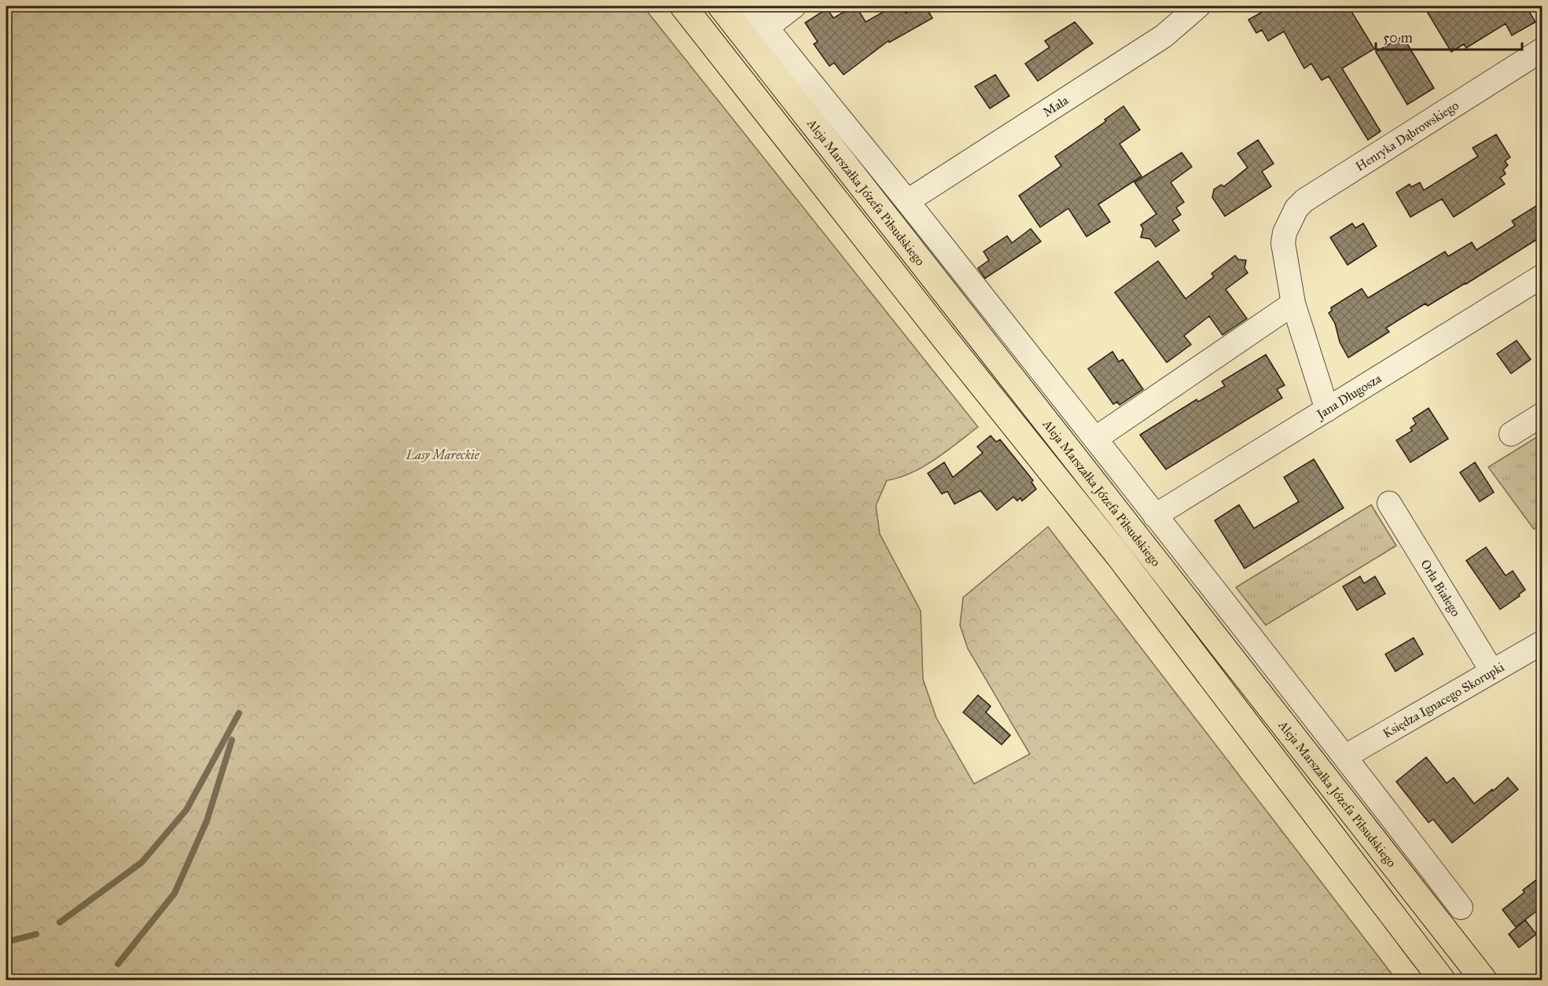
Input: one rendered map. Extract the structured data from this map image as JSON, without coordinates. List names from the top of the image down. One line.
{"streets":{"main road":["Aleja Marszałka Józefa Piłsudskiego"],"street":["Mała","Henryka Dąbrowskiego","Jana Długosza","Orła Białego","Księdza Ignacego Skorupki"]},"crossings":[["Orła Białego","Księdza Ignacego Skorupki"]],"parks":["Lasy Mareckie"],"scale_bar":"50 m"}
